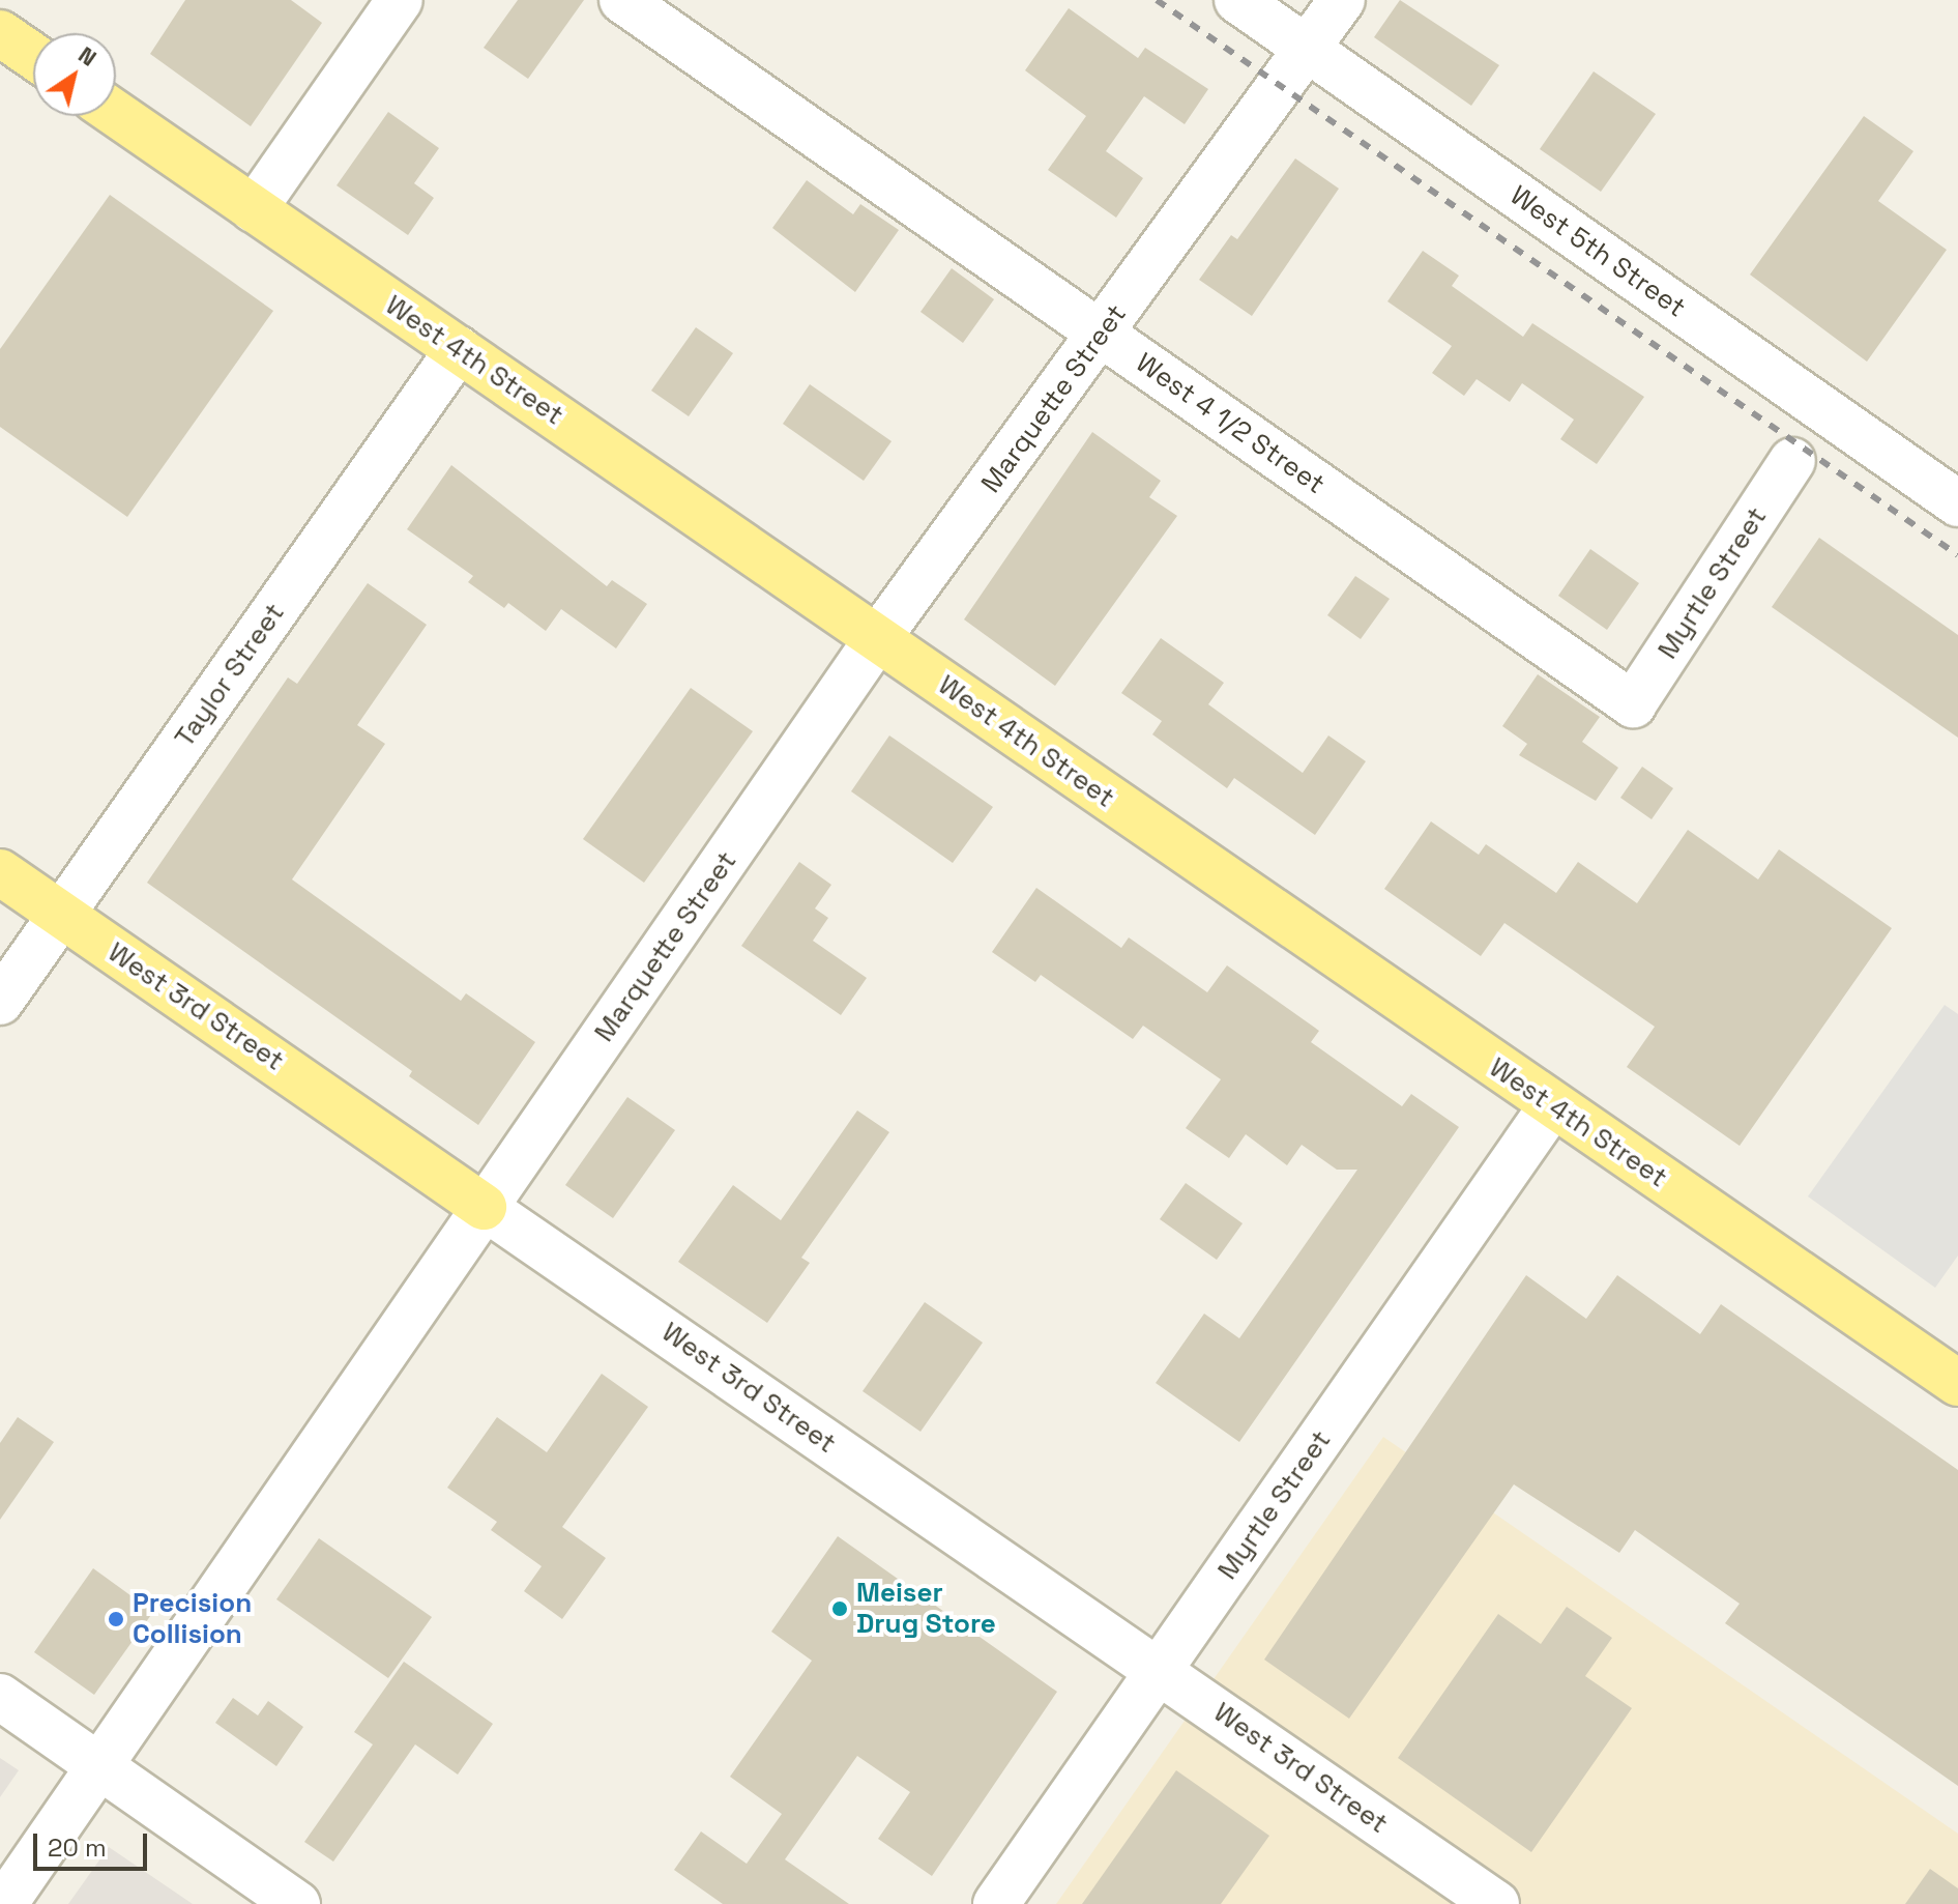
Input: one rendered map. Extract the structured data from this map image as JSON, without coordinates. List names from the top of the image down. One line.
{"streets":{"main road":["West 4th Street","West 3rd Street"],"street":["West 5th Street","Marquette Street","West 4 1/2 Street","Myrtle Street","Taylor Street"]},"crossings":[["West 5th Street","Marquette Street"],["West 4th Street","Marquette Street"],["West 4th Street","Myrtle Street"],["West 4th Street","Taylor Street"],["Marquette Street","West 4 1/2 Street"],["Marquette Street","West 3rd Street"],["West 4 1/2 Street","Myrtle Street"],["Myrtle Street","West 3rd Street"],["Taylor Street","West 3rd Street"]],"places":["Meiser Drug Store","Precision Collision"],"scale_bar":"20 m","north":"top right"}
